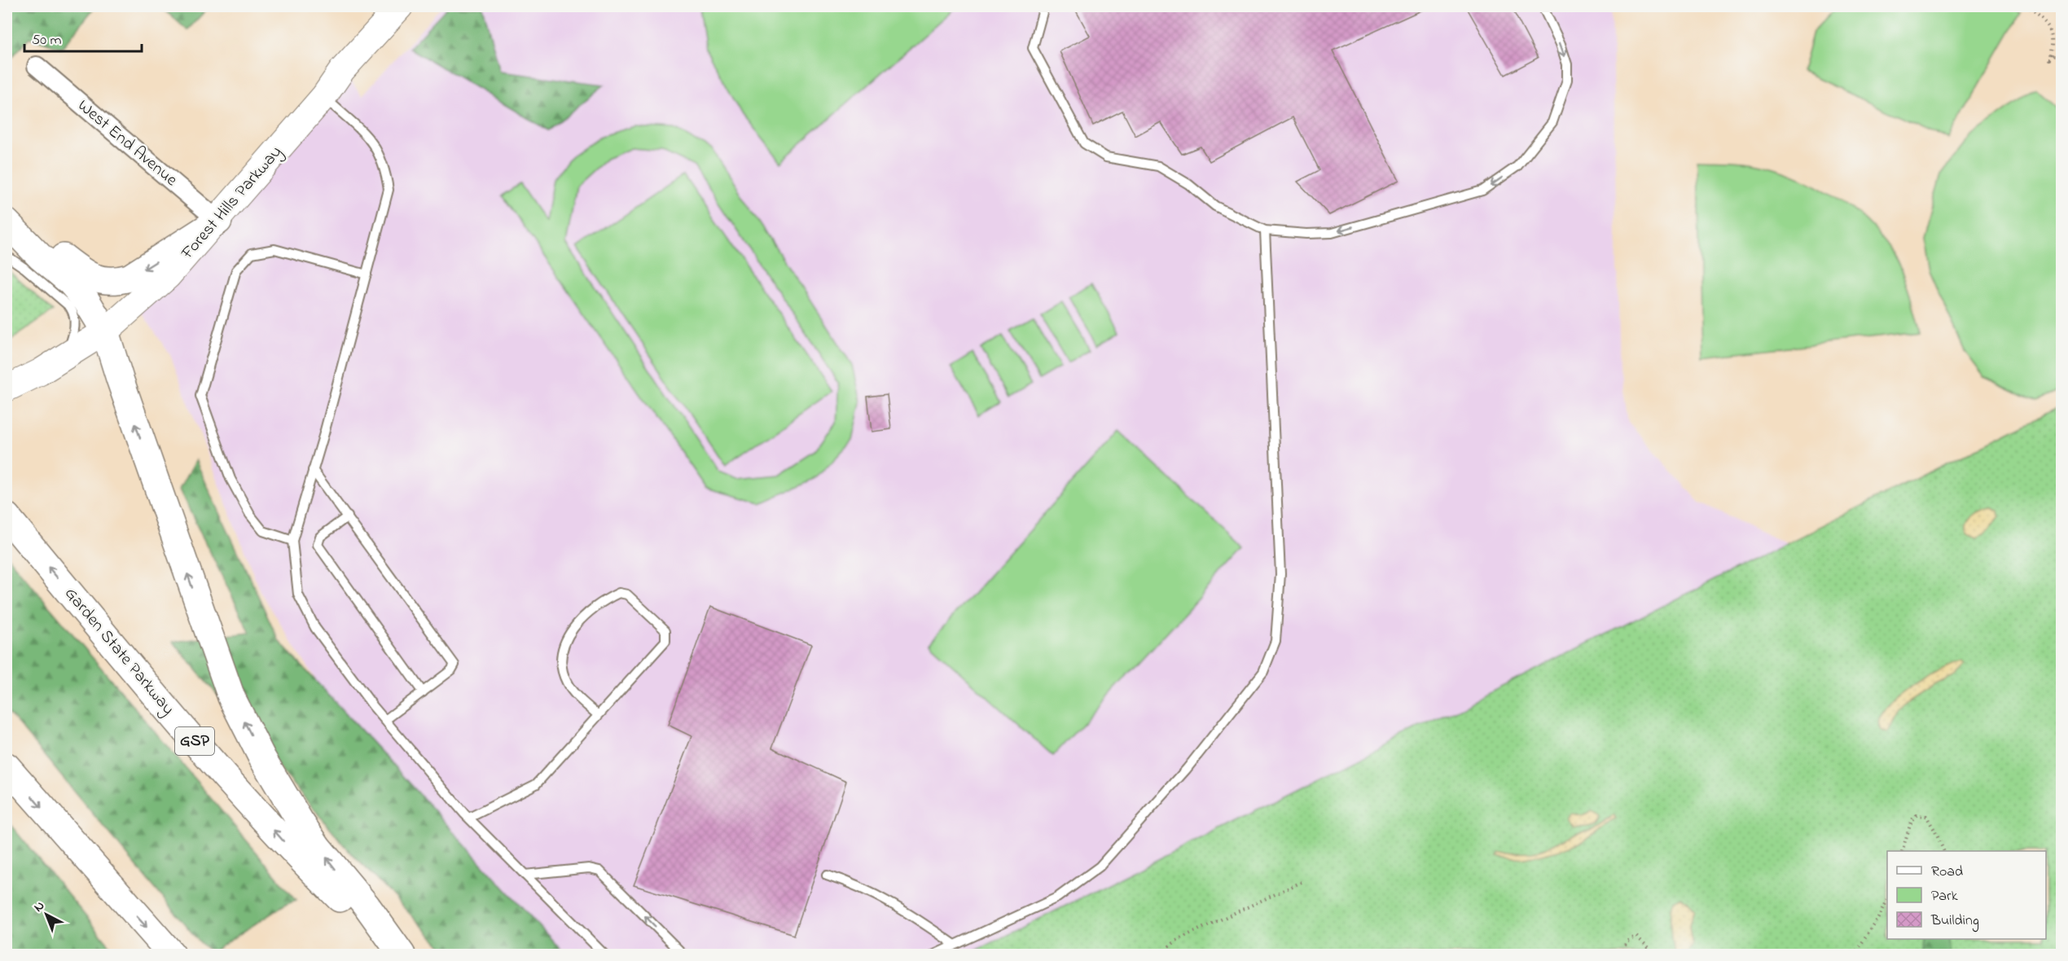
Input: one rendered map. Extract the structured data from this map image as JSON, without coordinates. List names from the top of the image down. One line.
{"streets":{"highway":["Garden State Parkway","GSP"],"main road":["Forest Hills Parkway"],"street":["West End Avenue"]},"crossings":[["West End Avenue","Forest Hills Parkway"]],"legend":["Road","Park","Building"],"scale_bar":"50 m","north":"top left"}
